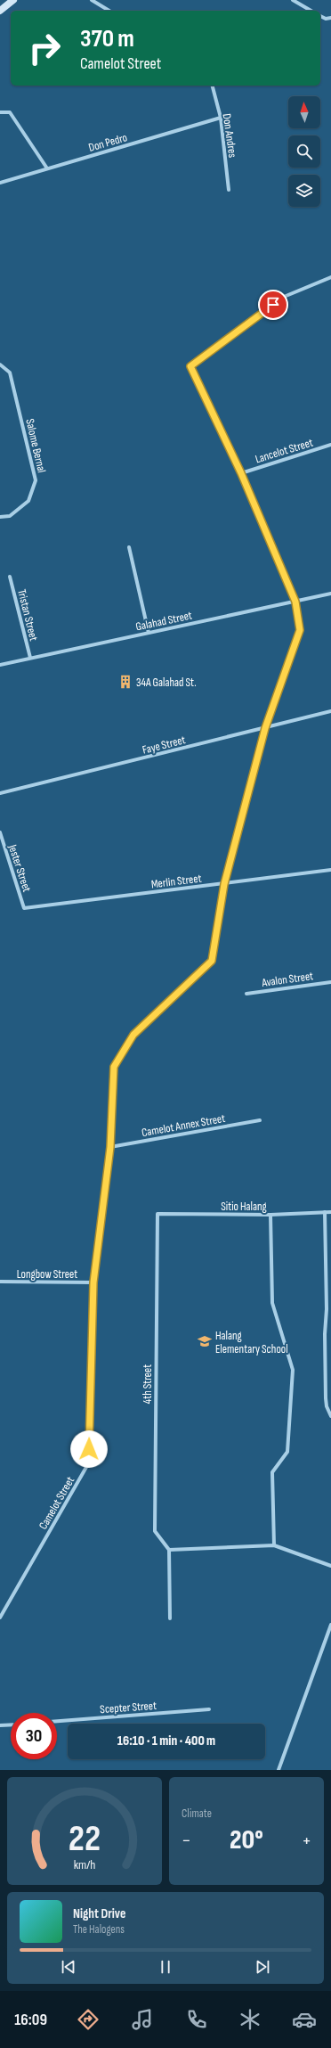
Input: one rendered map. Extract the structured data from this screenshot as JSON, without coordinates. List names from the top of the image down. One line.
{"streets":{"street":["Don Andres","Don Pedro","Salome Bernal","Lancelot Street","Tristan Street","Galahad Street","Faye Street","Jester Street","Merlin Street","Avalon Street","Camelot Annex Street","Sitio Halang","Longbow Street","4th Street","Camelot Street","Scepter Street"]},"crossings":[["Don Andres","Don Pedro"],["Lancelot Street","Camelot Street"],["Tristan Street","Galahad Street"],["Galahad Street","Camelot Street"],["Faye Street","Camelot Street"],["Jester Street","Merlin Street"],["Merlin Street","Camelot Street"],["Camelot Annex Street","Camelot Street"],["Sitio Halang","4th Street"],["Longbow Street","Camelot Street"]],"places":{"building":["34A Galahad St."],"school or university":["Halang Elementary School"]},"north":"top","page":{"turn":["370 m","Camelot Street"],"limit":"30","trip":"16:10 · 1 min · 400 m","tile":"Climate","heat":["−","20°","+"],"song":["Night Drive","The Halogens"],"tabs":"16:09","gauge":["22","km/h"]}}
